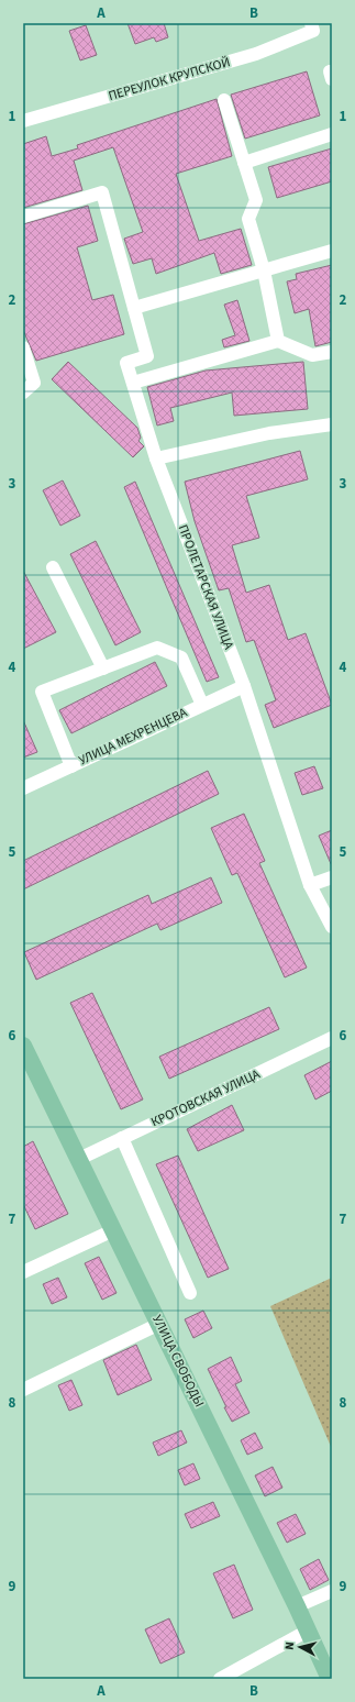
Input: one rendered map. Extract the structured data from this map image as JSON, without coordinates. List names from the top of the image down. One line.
{"streets":{"main road":["УЛИЦА СВОБОДЫ"],"street":["ПЕРЕУЛОК КРУПСКОЙ","ПРОЛЕТАРСКАЯ УЛИЦА","УЛИЦА МЕХРЕНЦЕВА","КРОТОВСКАЯ УЛИЦА"]},"crossings":[["ПРОЛЕТАРСКАЯ УЛИЦА","УЛИЦА МЕХРЕНЦЕВА"],["КРОТОВСКАЯ УЛИЦА","УЛИЦА СВОБОДЫ"]],"north":"left","grid":{"columns":["A","B"],"rows":["1","2","3","4","5","6","7","8","9"]}}
